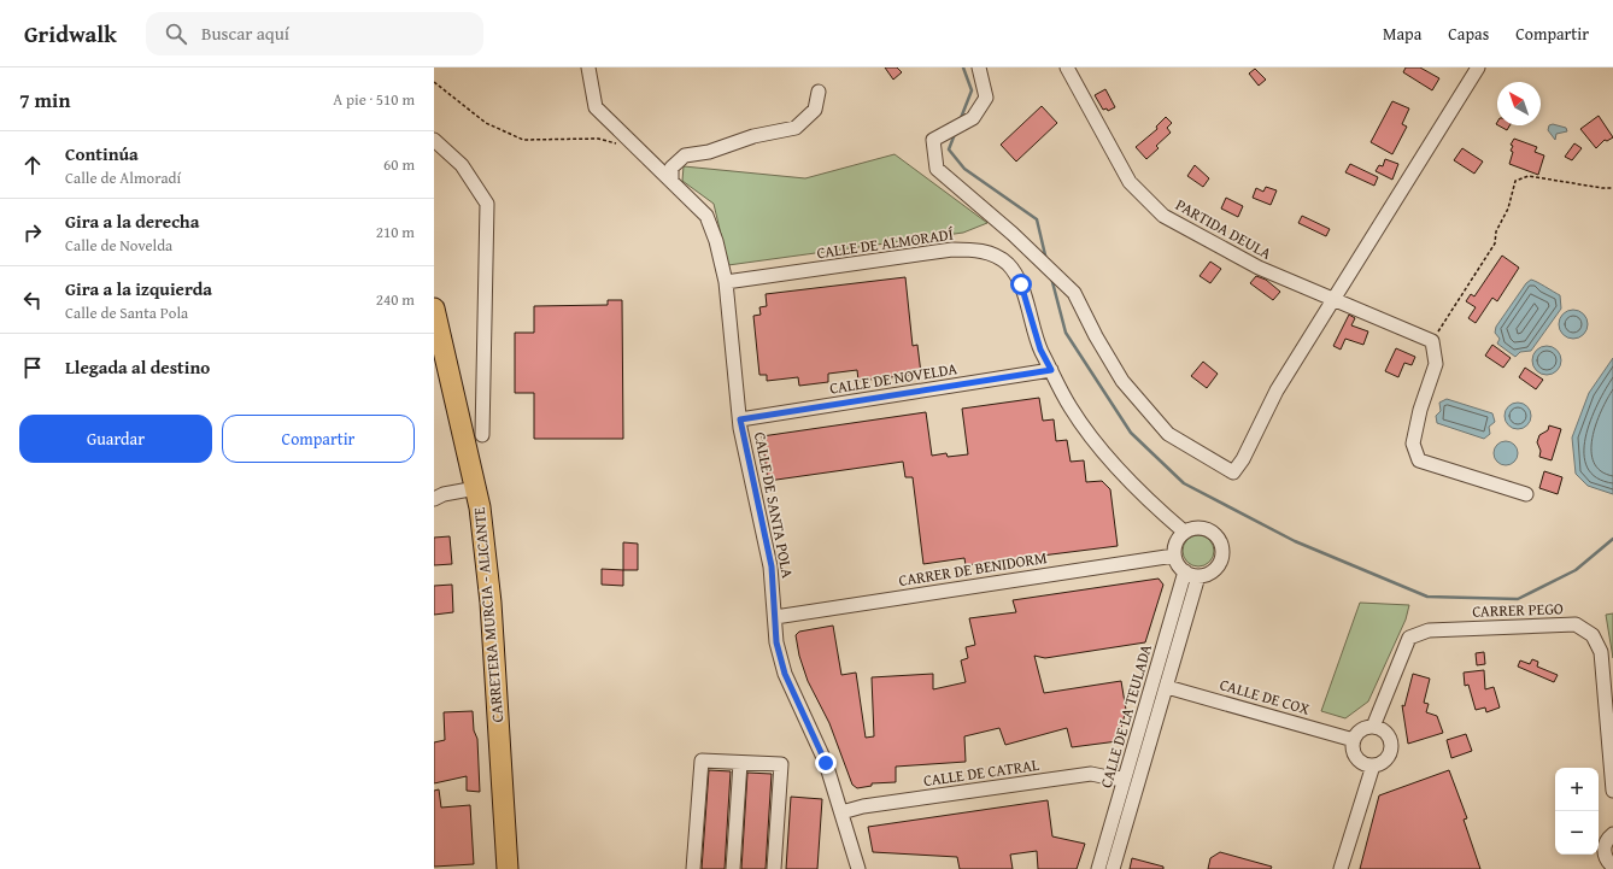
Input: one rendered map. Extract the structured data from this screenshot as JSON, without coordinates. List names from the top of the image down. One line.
{"streets":{"highway":["CARRETERA MURCIA - ALICANTE"],"street":["PARTIDA DEULA","CALLE DE ALMORADÍ","CALLE DE NOVELDA","CALLE DE SANTA POLA","CARRER DE BENIDORM","CARRER PEGO","CALLE DE COX","CALLE DE LA TEULADA","CALLE DE CATRAL"]},"crossings":[["CALLE DE ALMORADÍ","CALLE DE NOVELDA"],["CALLE DE ALMORADÍ","CALLE DE SANTA POLA"],["CALLE DE ALMORADÍ","CARRER DE BENIDORM"],["CALLE DE ALMORADÍ","CALLE DE LA TEULADA"],["CALLE DE NOVELDA","CALLE DE SANTA POLA"],["CALLE DE SANTA POLA","CARRER DE BENIDORM"],["CALLE DE SANTA POLA","CALLE DE CATRAL"],["CARRER DE BENIDORM","CALLE DE LA TEULADA"],["CARRER PEGO","CALLE DE COX"],["CALLE DE COX","CALLE DE LA TEULADA"],["CALLE DE LA TEULADA","CALLE DE CATRAL"]],"north":"top left","page":{"header":"Gridwalk","search":"Buscar aquí","nav":["Mapa","Capas","Compartir"],"heading":["7 min","A pie · 510 m"],"list":[["Continúa","Calle de Almoradí","60 m"],["Gira a la derecha","Calle de Novelda","210 m"],["Gira a la izquierda","Calle de Santa Pola","240 m"],"Llegada al destino"],"buttons":["Guardar","Compartir"],"map_buttons":["+","−"]}}
